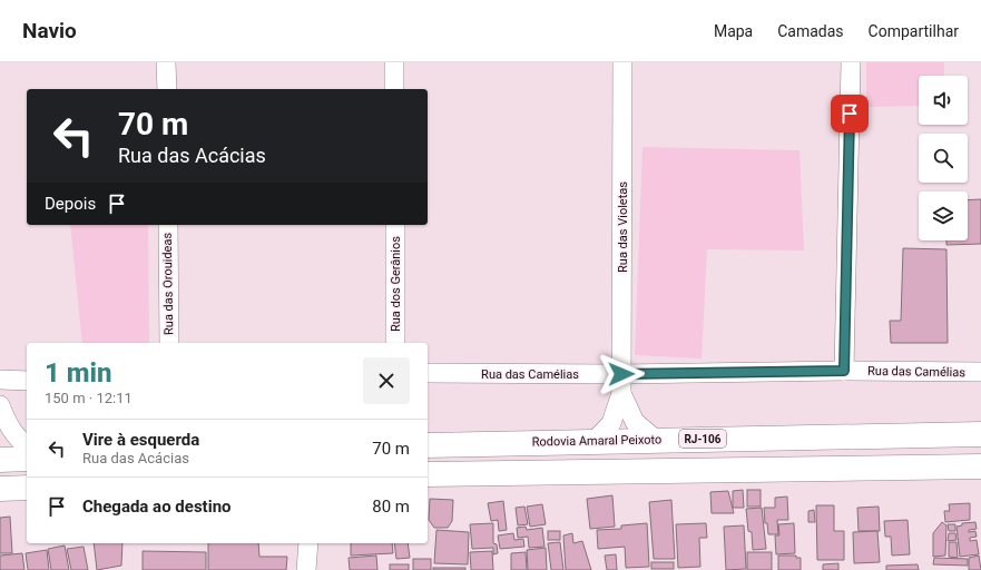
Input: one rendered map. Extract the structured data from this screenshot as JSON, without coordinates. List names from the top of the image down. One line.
{"streets":{"highway":["RJ-106","Rodovia Amaral Peixoto"],"street":["Rua das Violetas","Rua das Orouideas","Rua dos Gerânios","Rua das Camélias"]},"crossings":[["Rua das Violetas","Rua das Camélias"],["Rua das Violetas","Rodovia Amaral Peixoto"]],"page":{"header":"Navio","nav":["Mapa","Camadas","Compartilhar"],"turn":["70 m","Rua das Acácias"],"then":"Depois","heading":["1 min","150 m · 12:11"],"list":[{"name":"Vire à esquerda","note":"Rua das Acácias","value":"70 m"},{"name":"Chegada ao destino","value":"80 m"}]}}
